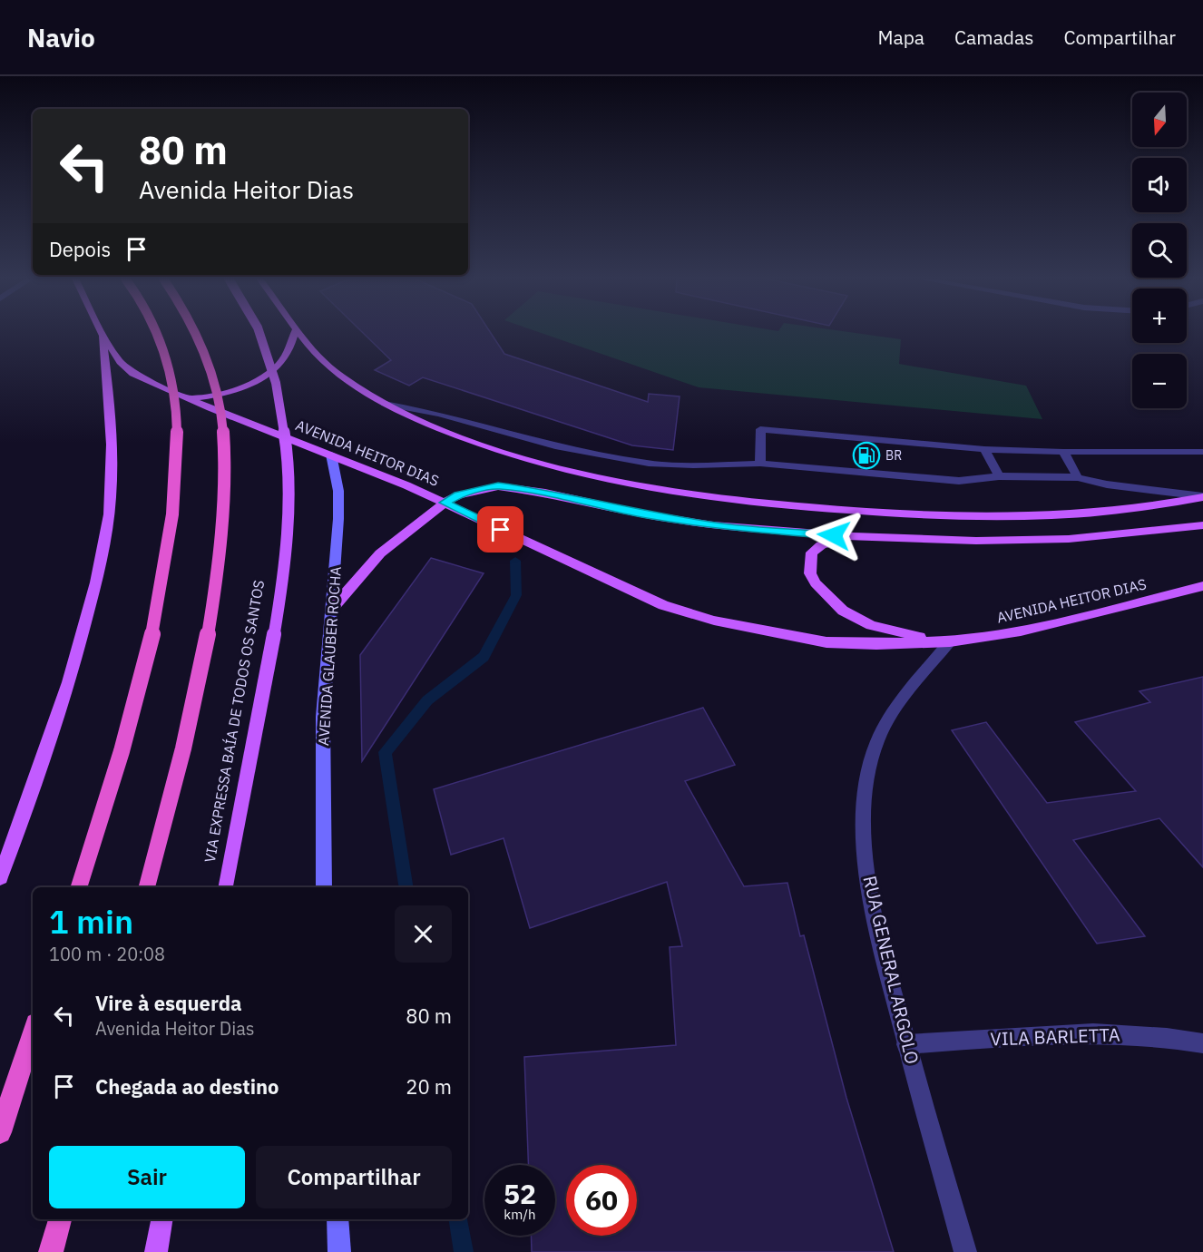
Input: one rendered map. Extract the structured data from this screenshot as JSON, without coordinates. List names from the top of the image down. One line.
{"streets":{"main road":["AVENIDA HEITOR DIAS","AVENIDA GLAUBER ROCHA","VIA EXPRESSA BAÍA DE TODOS OS SANTOS"],"street":["RUA GENERAL ARGOLO","VILA BARLETTA"]},"crossings":[["AVENIDA HEITOR DIAS","AVENIDA GLAUBER ROCHA"],["AVENIDA HEITOR DIAS","RUA GENERAL ARGOLO"],["RUA GENERAL ARGOLO","VILA BARLETTA"]],"places":{"fuel station":["BR"]},"north":"bottom","page":{"header":"Navio","nav":["Mapa","Camadas","Compartilhar"],"map_buttons":["+","−"],"turn":["80 m","Avenida Heitor Dias"],"then":"Depois","heading":["1 min","100 m · 20:08"],"list":[{"name":"Vire à esquerda","note":"Avenida Heitor Dias","value":"80 m"},{"name":"Chegada ao destino","value":"20 m"}],"buttons":["Sair","Compartilhar"],"speed":"52 km/h","limit":"60"}}
